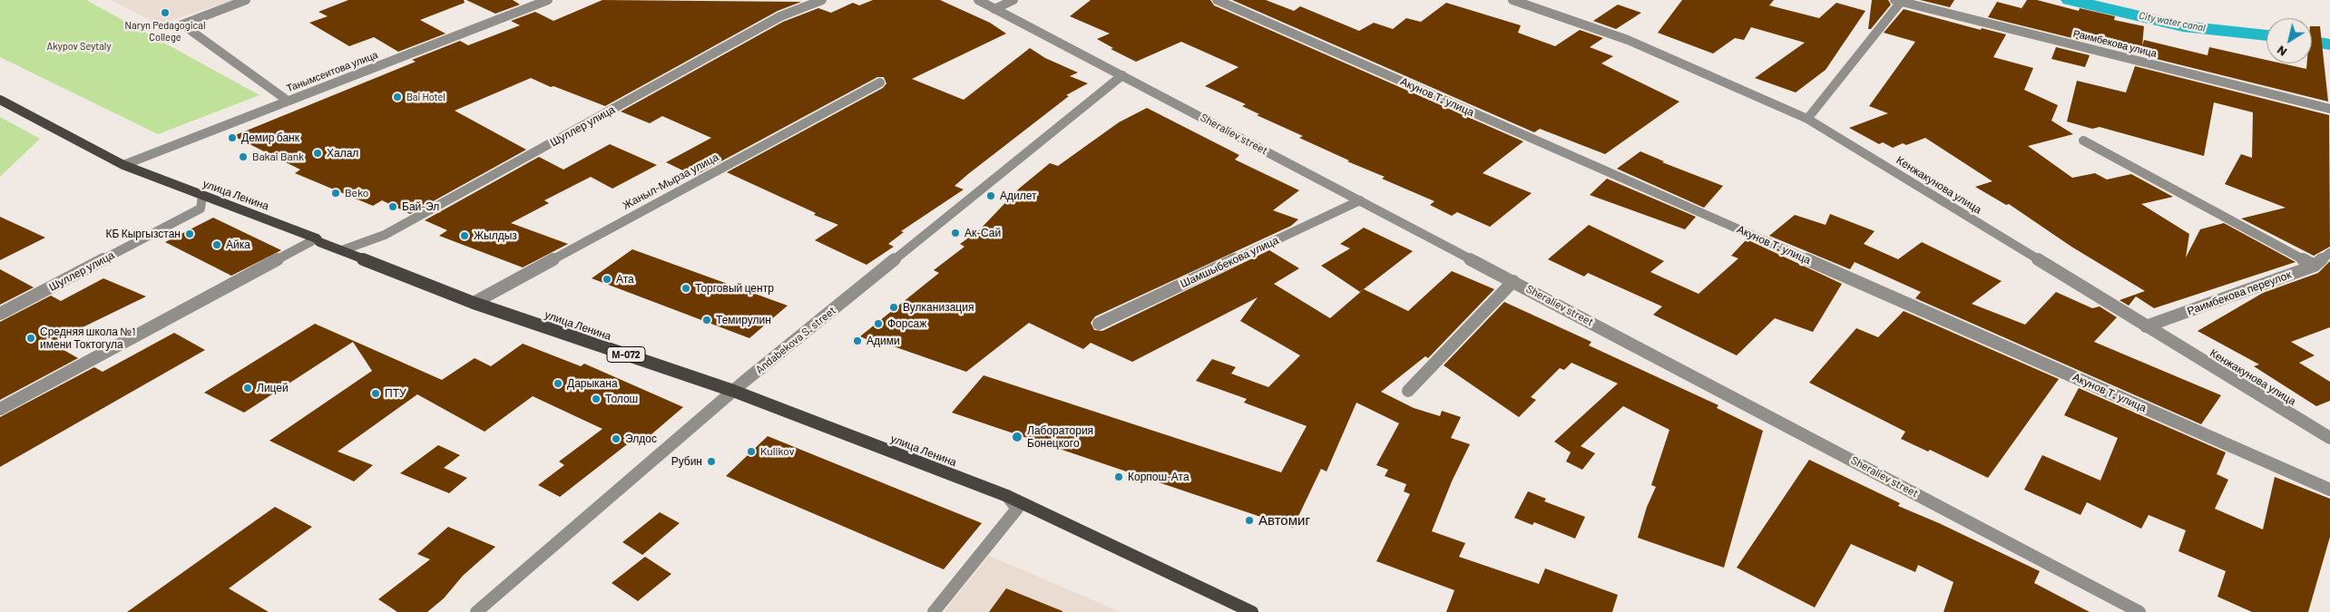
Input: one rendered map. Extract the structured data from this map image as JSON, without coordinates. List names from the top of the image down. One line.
{"streets":{"main road":["улица Ленина","М-072"],"street":["Раимбекова улица","Танымсеитова улица","Акунов Т. улица","Шуллер улица","Sheraliev street","Жаныл-Мырза улица","Кенжакунова улица","Шамшыбекова улица","Раимбекова переулок","Andabekova S. street"]},"crossings":[["Танымсеитова улица","улица Ленина"],["Шуллер улица","улица Ленина"],["Sheraliev street","Шамшыбекова улица"],["Sheraliev street","Andabekova S. street"],["Жаныл-Мырза улица","улица Ленина"],["Кенжакунова улица","Раимбекова переулок"],["улица Ленина","Andabekova S. street"]],"water":["City water canal"],"parks":["Akypov Seytaly"],"places":["Naryn Pedagogical College","Bai Hotel","Демир банк","Халал","Bakai Bank","Beko","Адилет","Бай-Эл","Ак-Сай","КБ Кыргызстан","Жылдыз","Айка","Ата","Торговый центр","Вулканизация","Темирулин","Форсаж","Средняя школа №1 имени Токтогула","Адими","Дарыкана","Лицей","ПТУ","Толош","Лаборатория Бонецкого","Элдос","Kulikov","Рубин","Корпош-Ата","Автомиг"],"north":"bottom left"}
